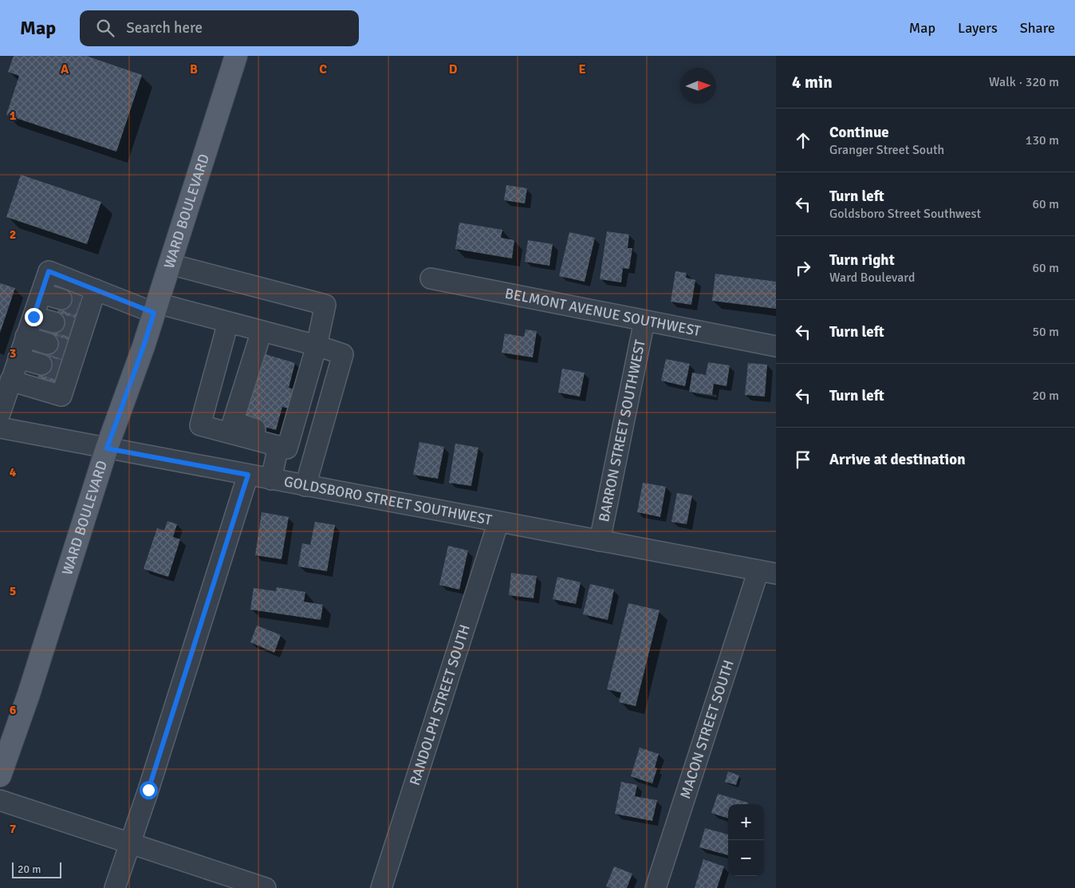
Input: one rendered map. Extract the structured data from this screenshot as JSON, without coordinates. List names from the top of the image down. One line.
{"streets":{"main road":["WARD BOULEVARD"],"street":["BELMONT AVENUE SOUTHWEST","BARRON STREET SOUTHWEST","GOLDSBORO STREET SOUTHWEST","RANDOLPH STREET SOUTH","MACON STREET SOUTH"]},"crossings":[["WARD BOULEVARD","GOLDSBORO STREET SOUTHWEST"],["BELMONT AVENUE SOUTHWEST","BARRON STREET SOUTHWEST"],["BARRON STREET SOUTHWEST","GOLDSBORO STREET SOUTHWEST"],["GOLDSBORO STREET SOUTHWEST","RANDOLPH STREET SOUTH"],["GOLDSBORO STREET SOUTHWEST","MACON STREET SOUTH"]],"scale_bar":"20 m","north":"right","page":{"header":"Map","search":"Search here","nav":["Map","Layers","Share"],"heading":["4 min","Walk · 320 m"],"list":[["Continue","Granger Street South","130 m"],["Turn left","Goldsboro Street Southwest","60 m"],["Turn right","Ward Boulevard","60 m"],["Turn left","50 m"],["Turn left","20 m"],"Arrive at destination"],"map_buttons":["+","−"],"scale":"20 m"},"grid":{"columns":["A","B","C","D","E"],"rows":["1","2","3","4","5","6","7"]}}
